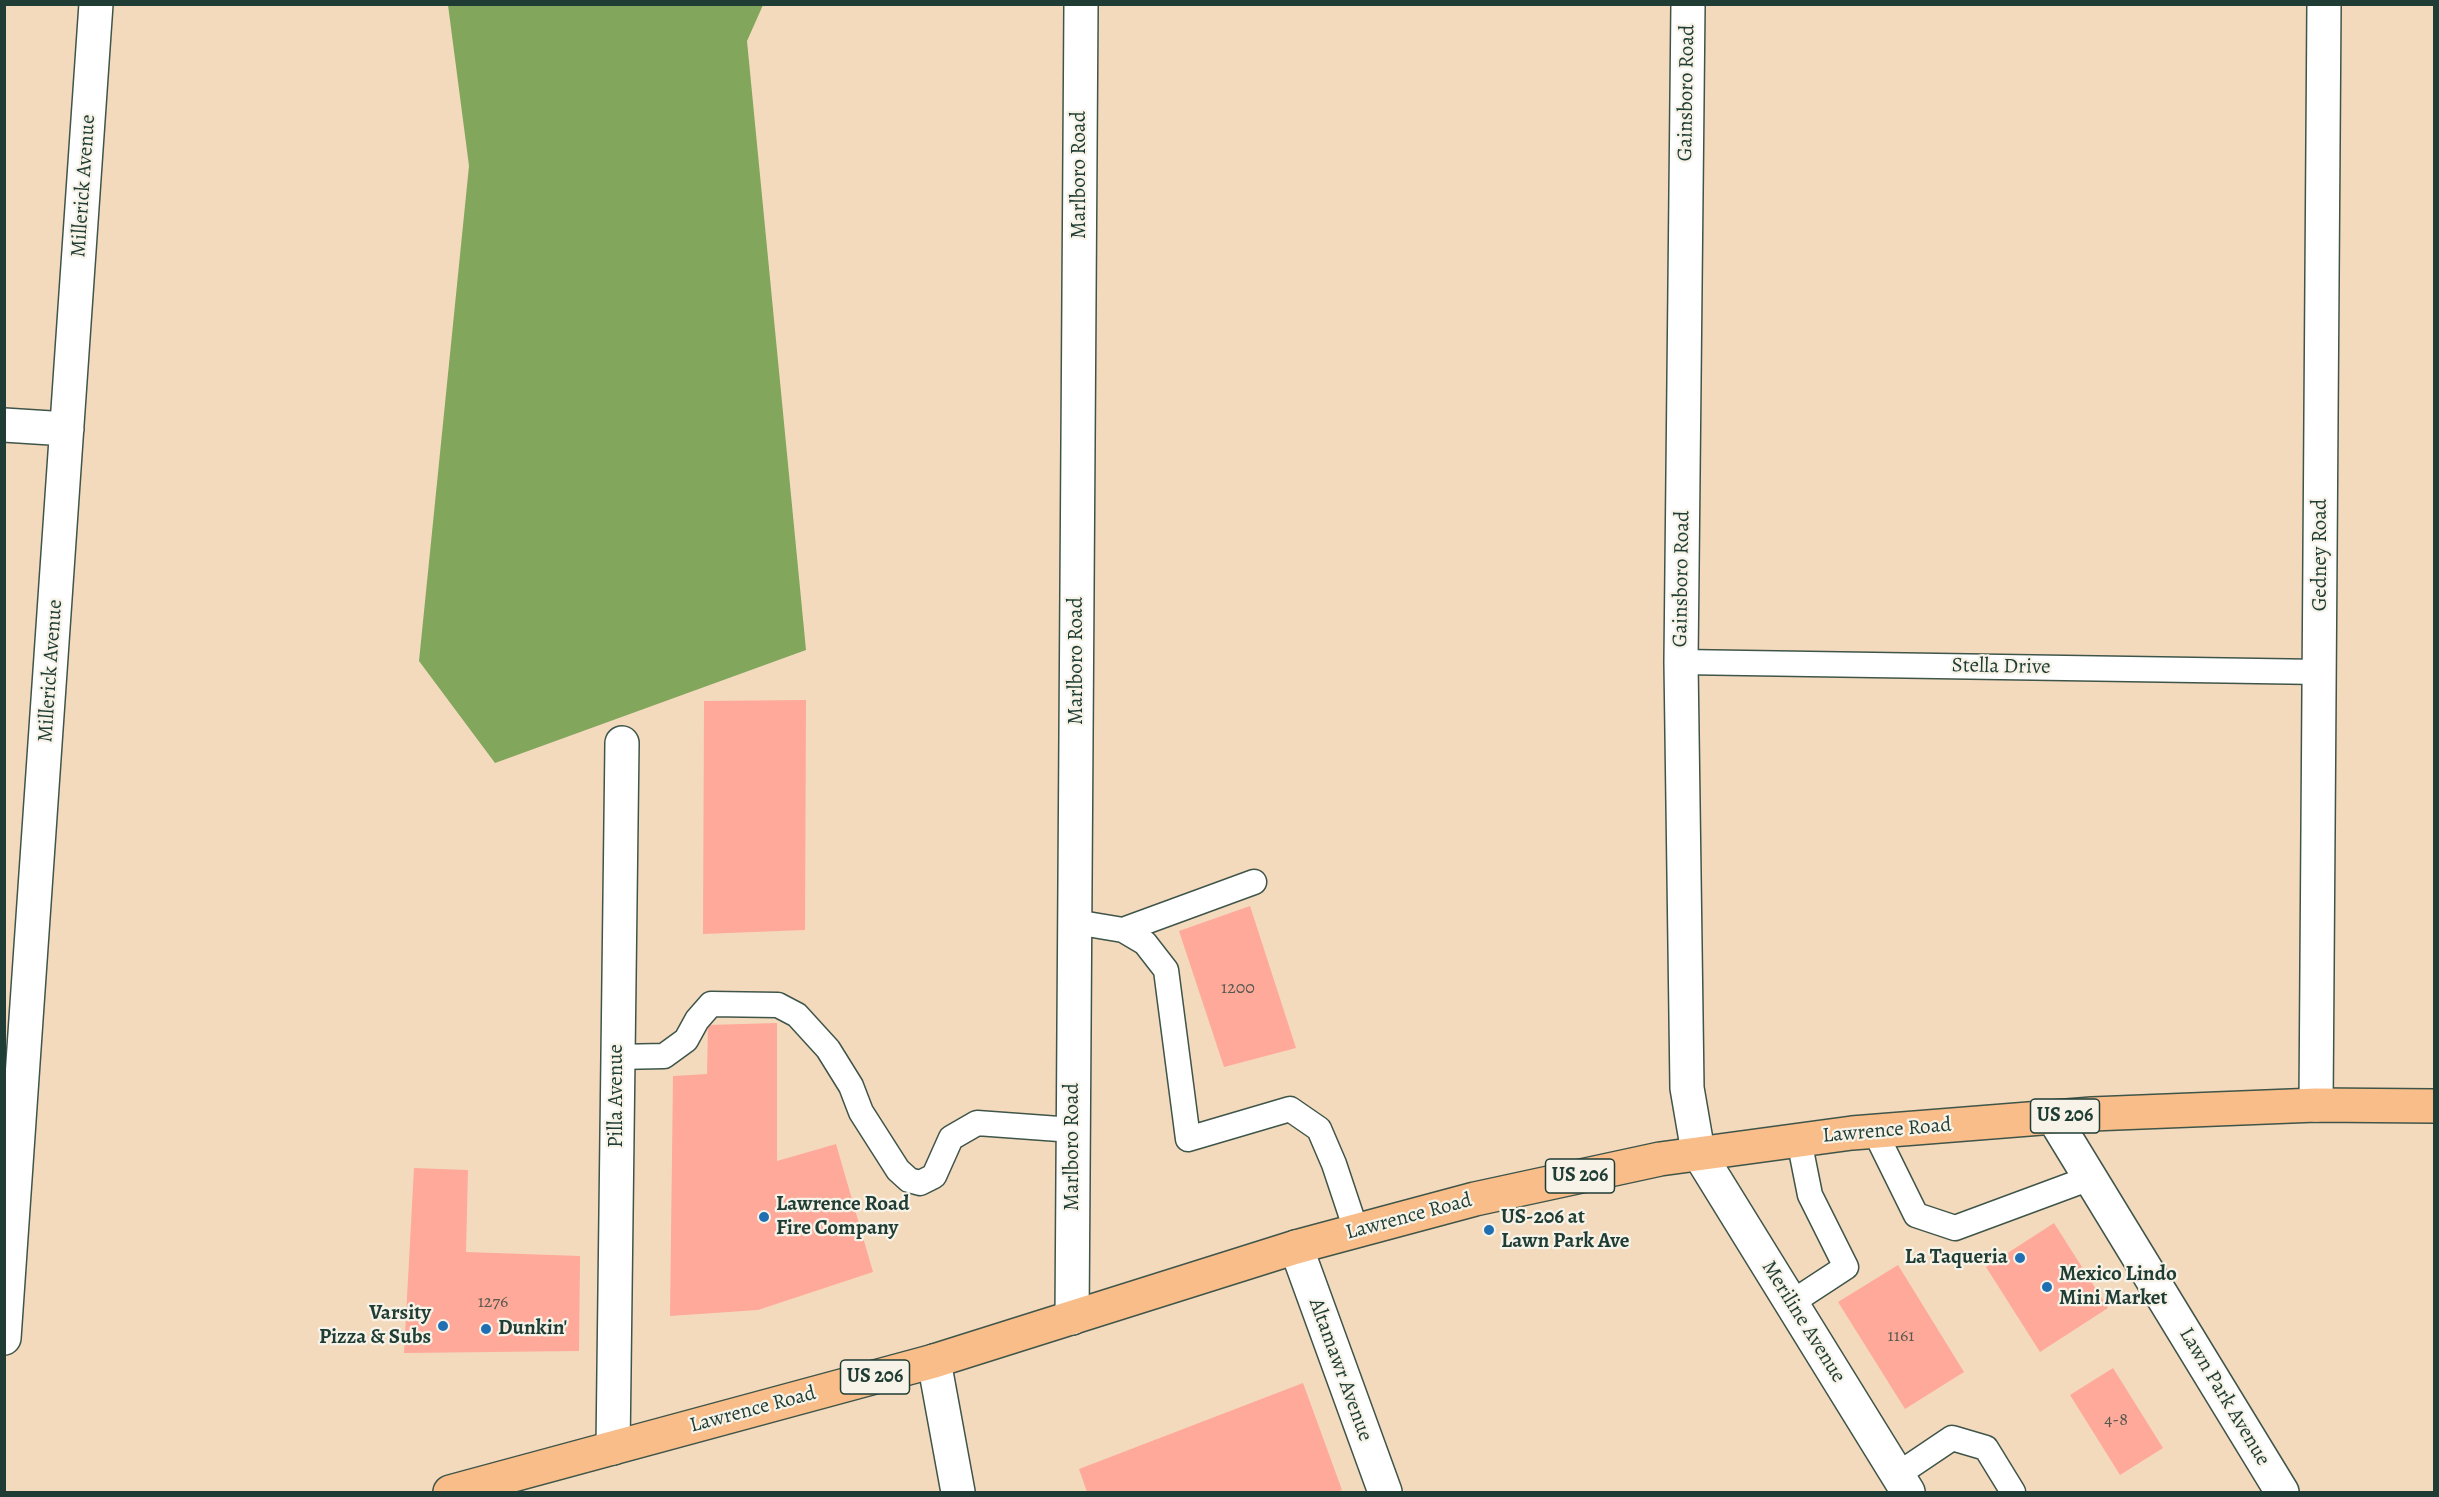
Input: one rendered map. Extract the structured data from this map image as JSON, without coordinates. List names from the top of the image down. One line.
{"streets":{"main road":["US 206","Lawrence Road"],"street":["Gainsboro Road","Marlboro Road","Millerick Avenue","Gedney Road","Pilla Avenue","Meriline Avenue","Altamawr Avenue","Lawn Park Avenue"],"lane":["Stella Drive"]},"crossings":[["Gainsboro Road","Stella Drive"],["Gainsboro Road","Lawrence Road"],["Gainsboro Road","Meriline Avenue"],["Marlboro Road","Lawrence Road"],["Gedney Road","Stella Drive"],["Gedney Road","Lawrence Road"],["Pilla Avenue","Lawrence Road"],["Lawrence Road","Meriline Avenue"],["Lawrence Road","Altamawr Avenue"],["Lawrence Road","Lawn Park Avenue"]],"places":["Lawrence Road Fire Company","US-206 at Lawn Park Ave","La Taqueria","Mexico Lindo Mini Market","Varsity Pizza & Subs","Dunkin'"],"house_numbers":["1200","1276","1161","4-8"]}
